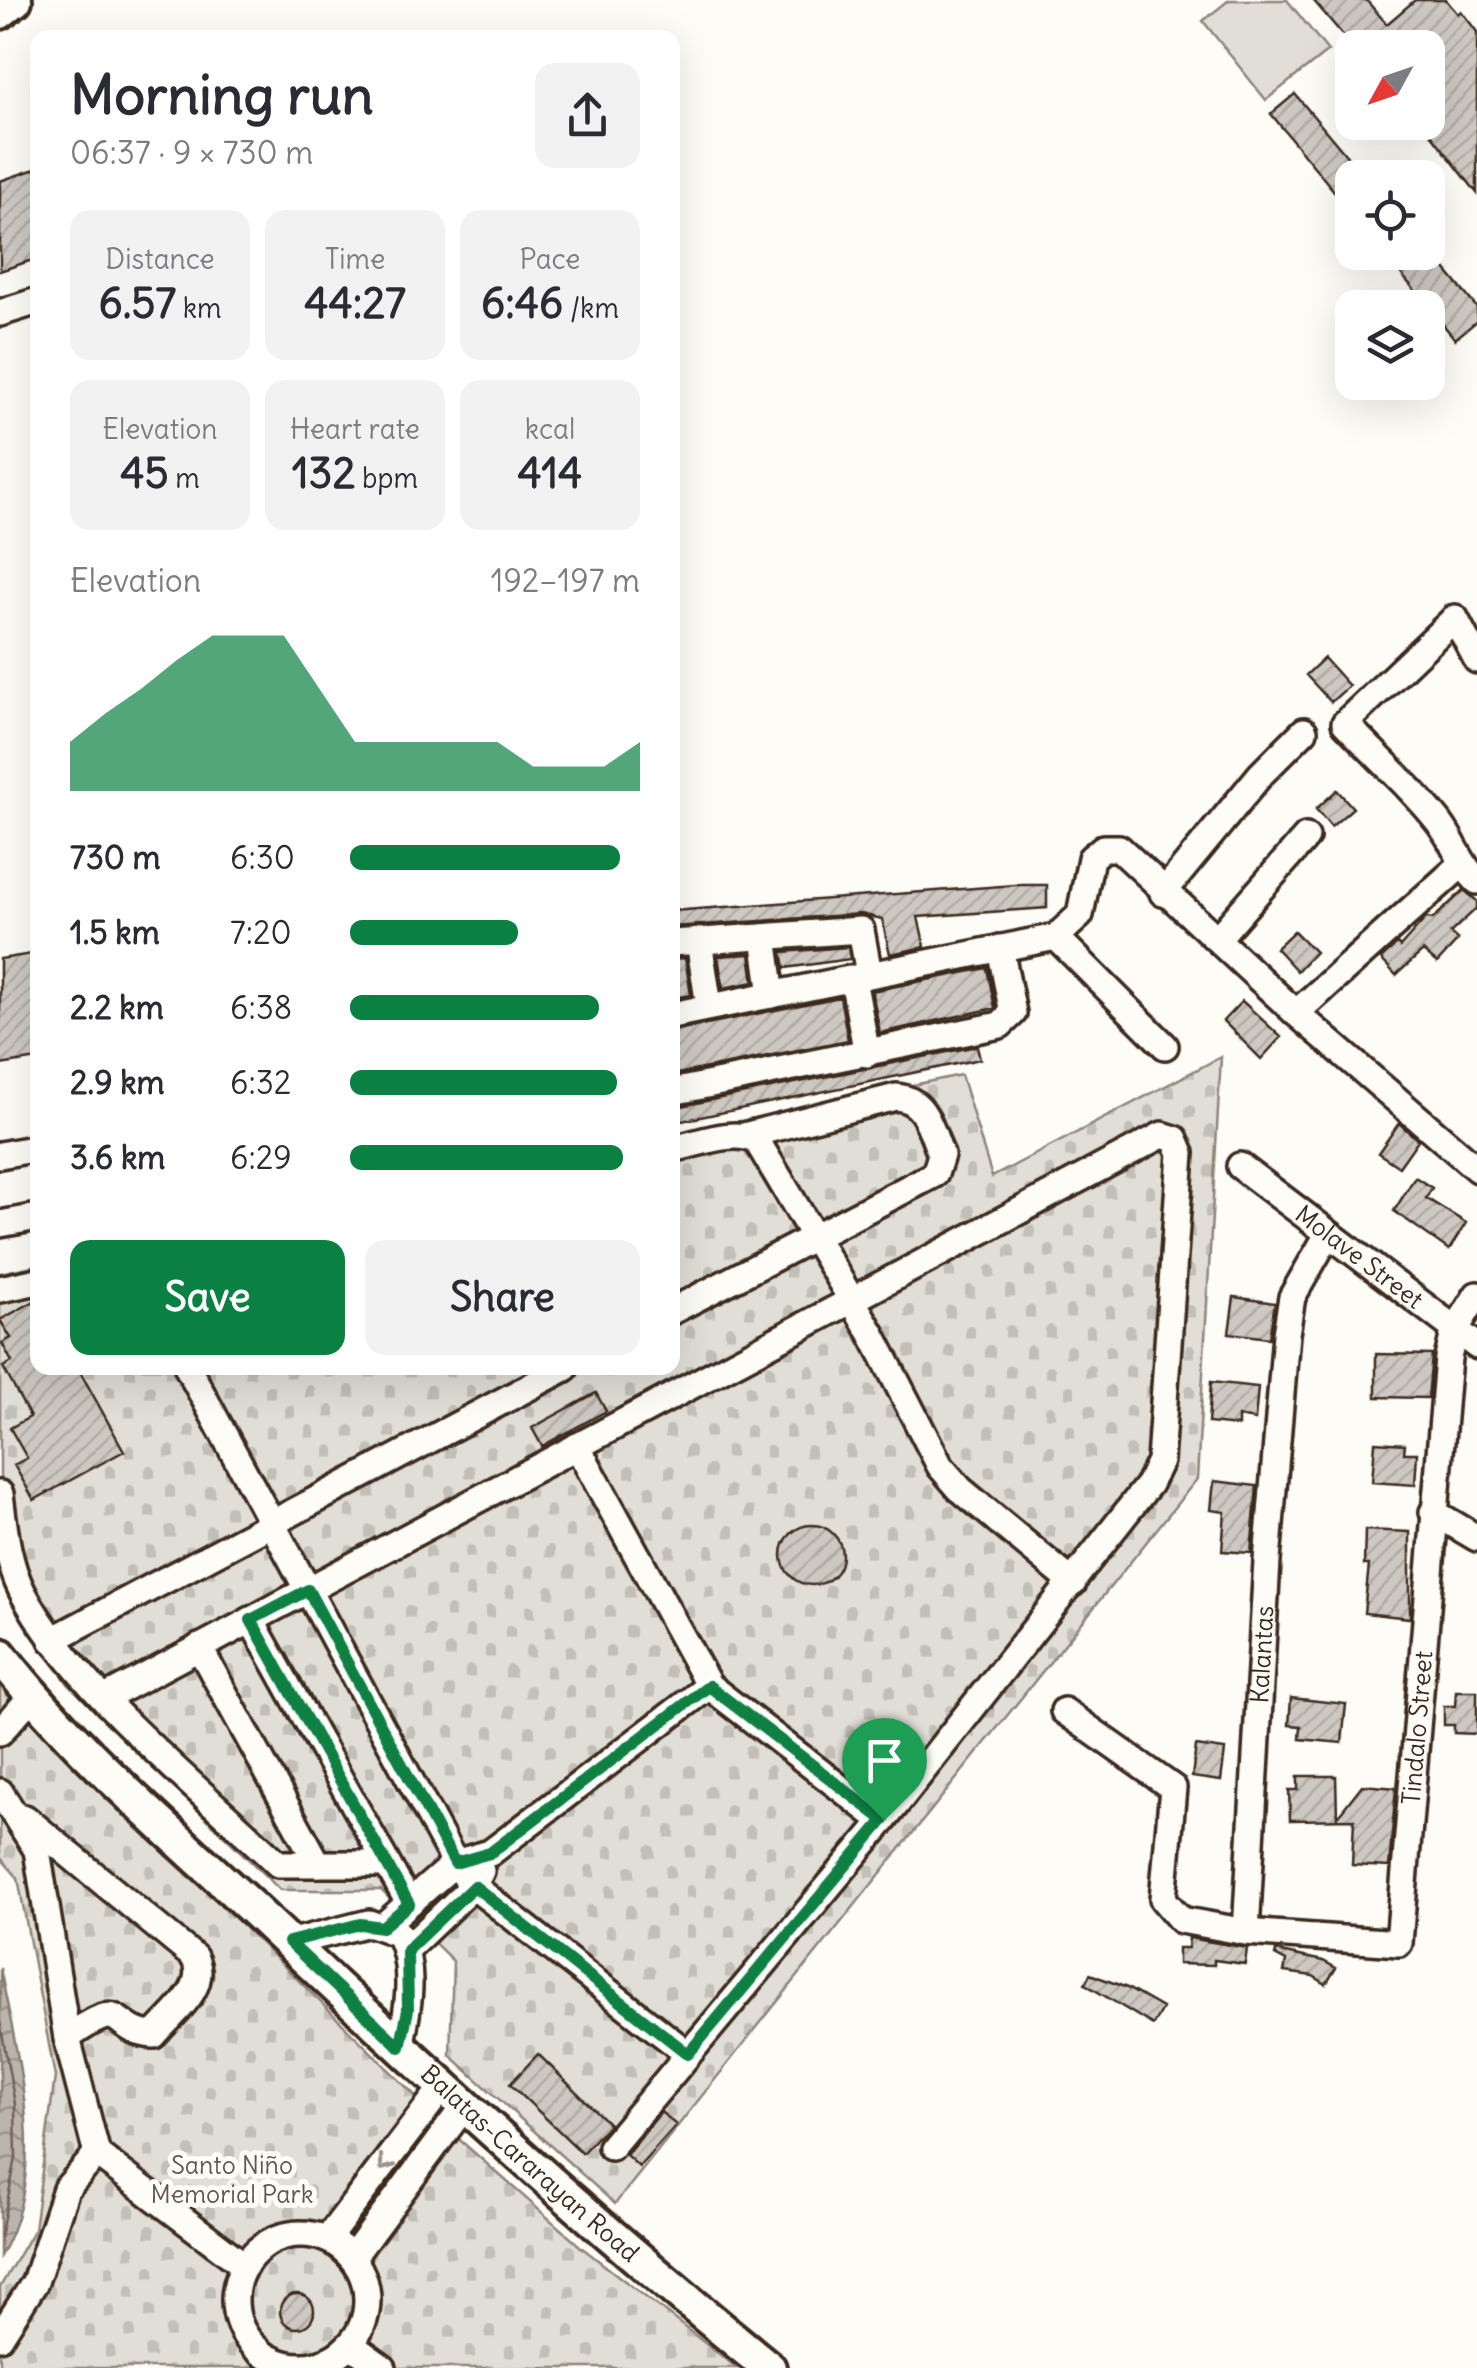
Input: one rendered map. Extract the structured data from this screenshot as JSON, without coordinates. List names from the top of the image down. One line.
{"streets":{"main road":["Balatas-Cararayan Road"],"street":["Molave Street","Kalantas","Tindalo Street"]},"crossings":[["Molave Street","Kalantas"],["Molave Street","Tindalo Street"],["Kalantas","Tindalo Street"]],"parks":["Santo Niño Memorial Park"],"north":"bottom left","page":{"heading":["Morning run","06:37 · 9 × 730 m"],"stats":[["Distance","6.57 km"],["Time","44:27"],["Pace","6:46 /km"],["Elevation","45 m"],["Heart rate","132 bpm"],["kcal","414"]],"chart":["Elevation","192–197 m"],"list":[{"name":"730 m","note":"6:30"},{"name":"1.5 km","note":"7:20"},{"name":"2.2 km","note":"6:38"},{"name":"2.9 km","note":"6:32"},{"name":"3.6 km","note":"6:29"}],"buttons":["Save","Share"]}}
